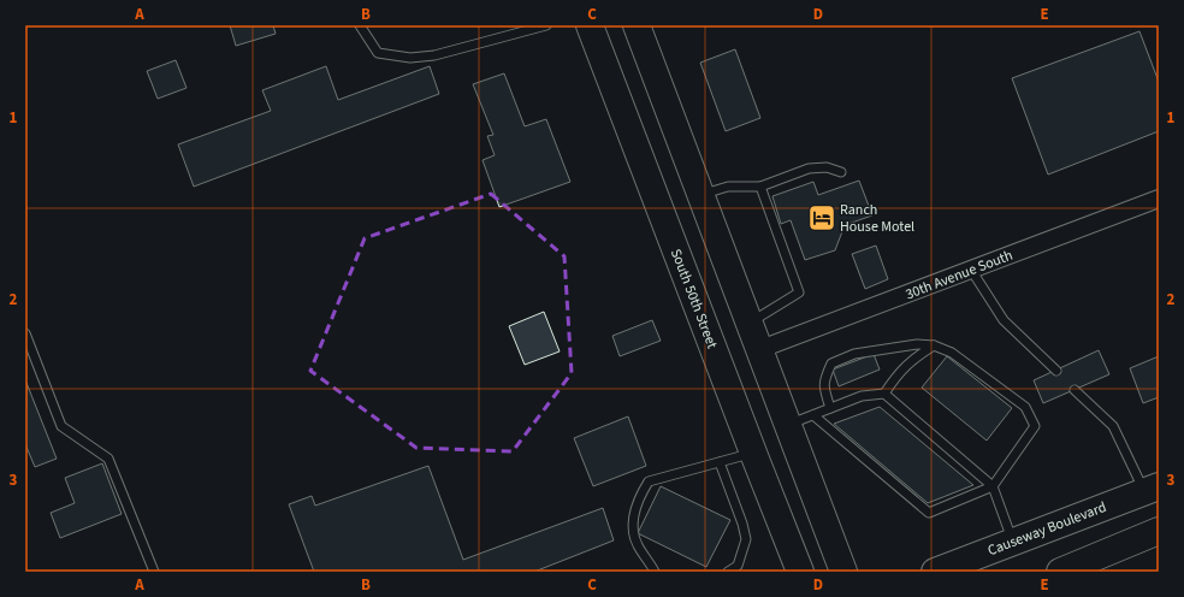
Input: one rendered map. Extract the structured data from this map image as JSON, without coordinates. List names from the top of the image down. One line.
{"streets":{"main road":["South 50th Street","Causeway Boulevard"],"street":["30th Avenue South"]},"places":{"hotel":["Ranch House Motel"]},"grid":{"columns":["A","B","C","D","E"],"rows":["1","2","3"]}}
